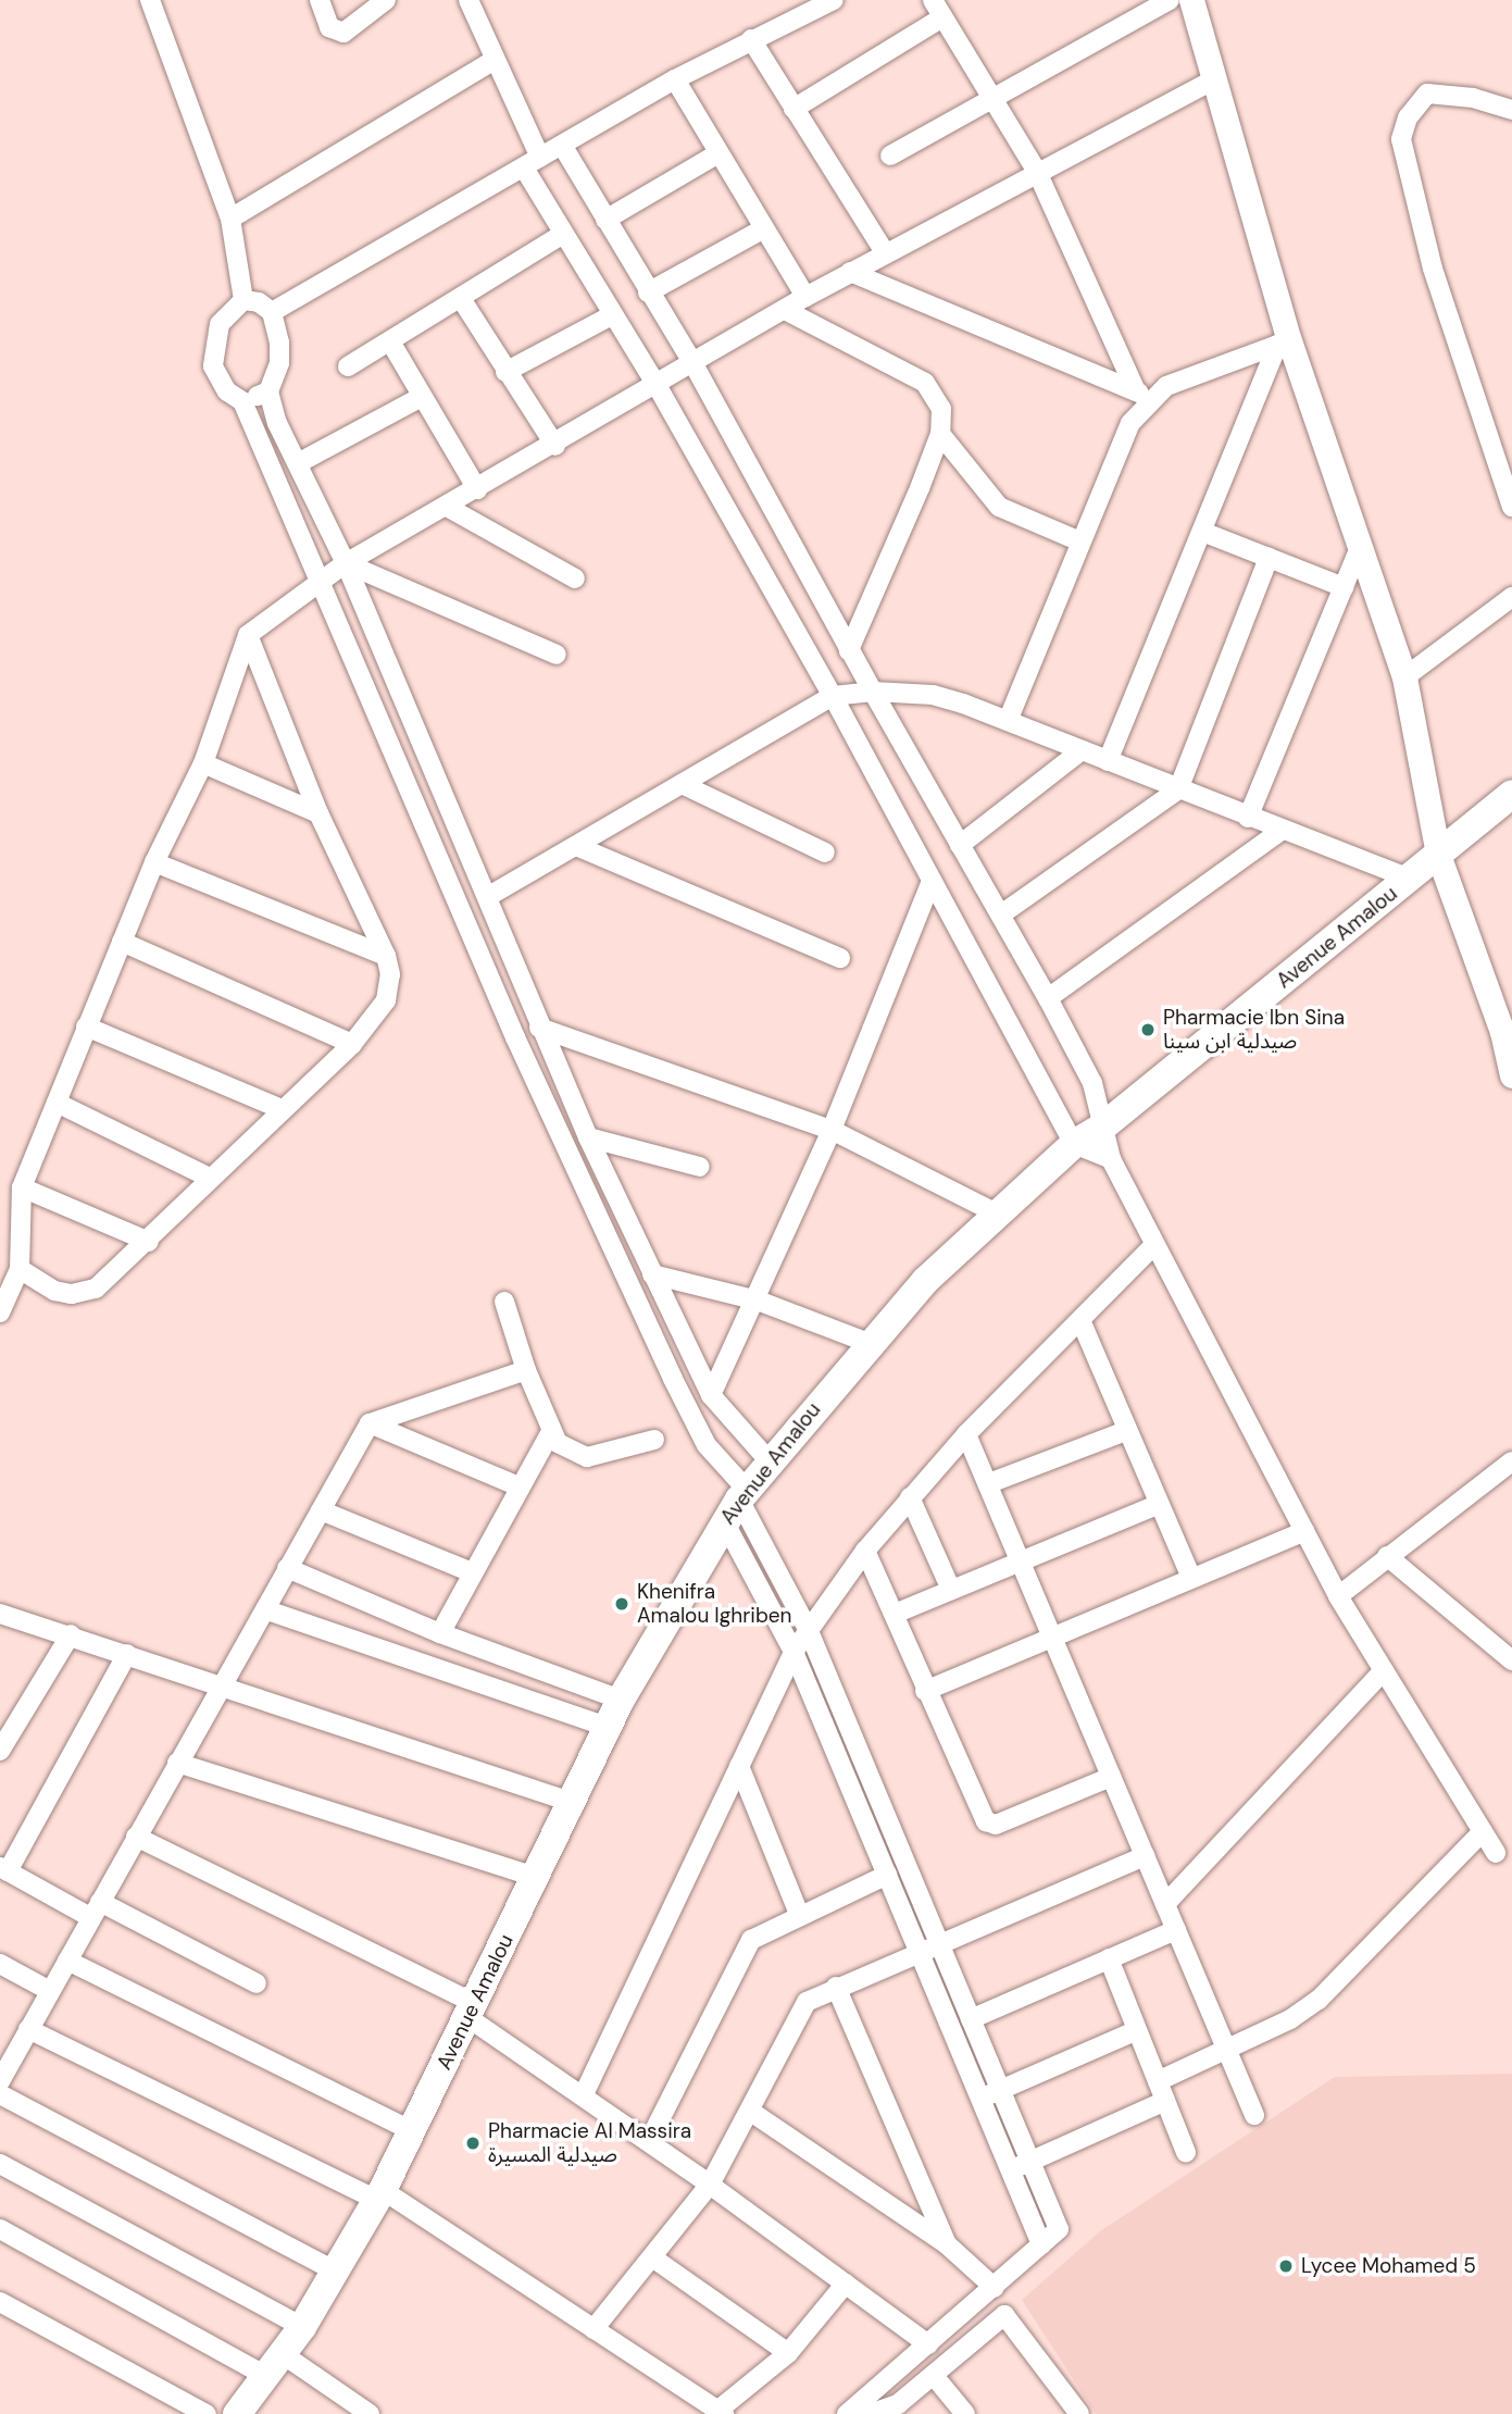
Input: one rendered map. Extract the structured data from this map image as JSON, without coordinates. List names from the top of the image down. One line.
{"streets":{"main road":["Avenue Amalou"]},"places":["Pharmacie Ibn Sina صيدلية ابن سينا","Khenifra Amalou Ighriben","Pharmacie Al Massira صيدلية المسيرة","Lycee Mohamed 5"]}
